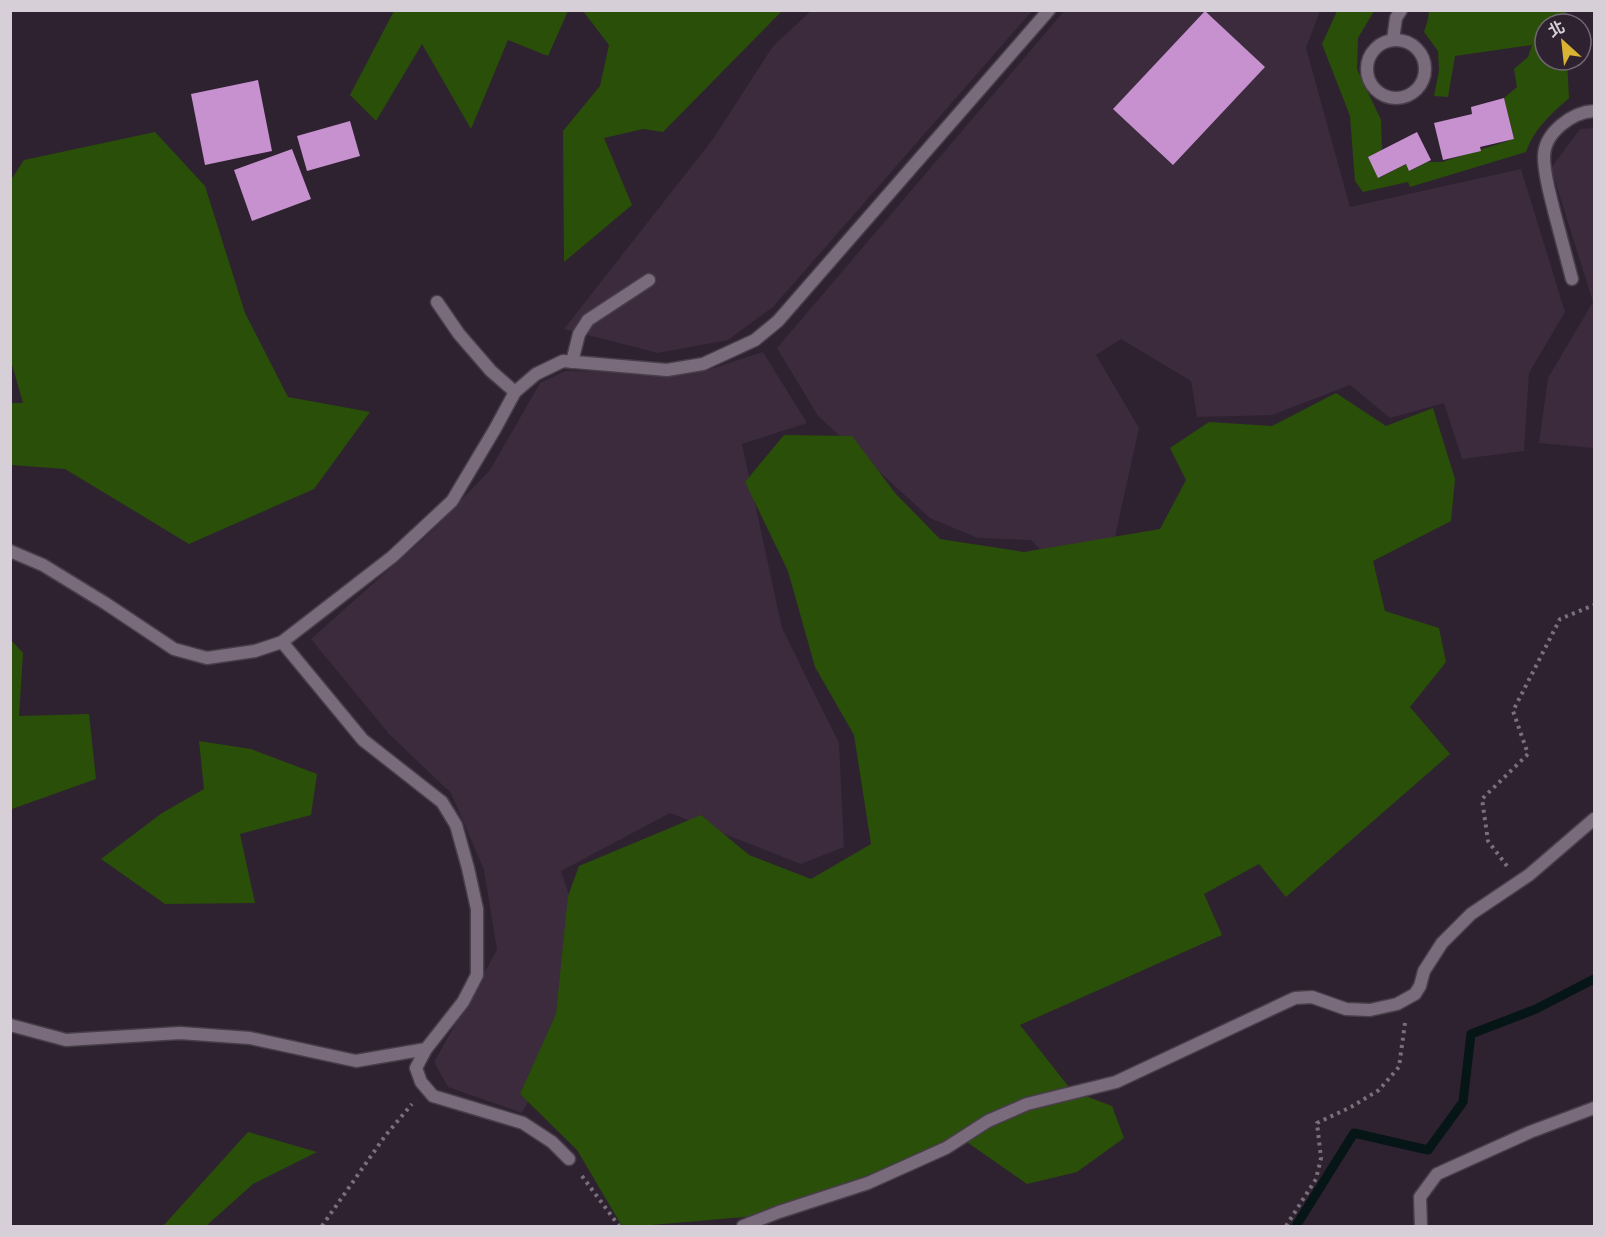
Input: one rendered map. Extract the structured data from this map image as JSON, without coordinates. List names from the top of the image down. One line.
{"north":"top left"}
